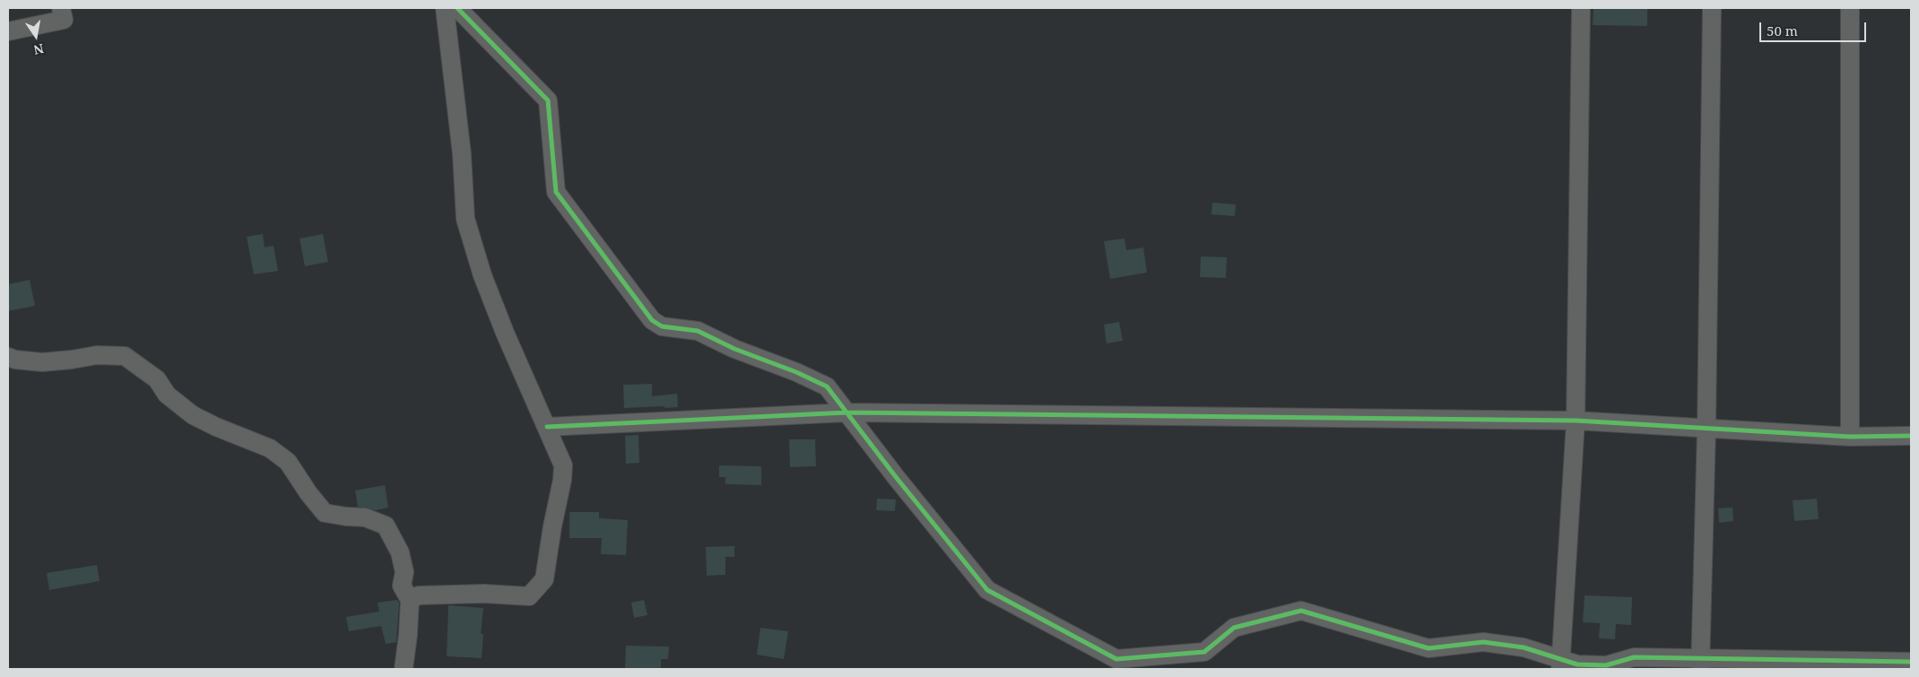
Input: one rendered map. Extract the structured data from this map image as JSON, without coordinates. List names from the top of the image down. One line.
{"scale_bar":"50 m","north":"bottom"}
